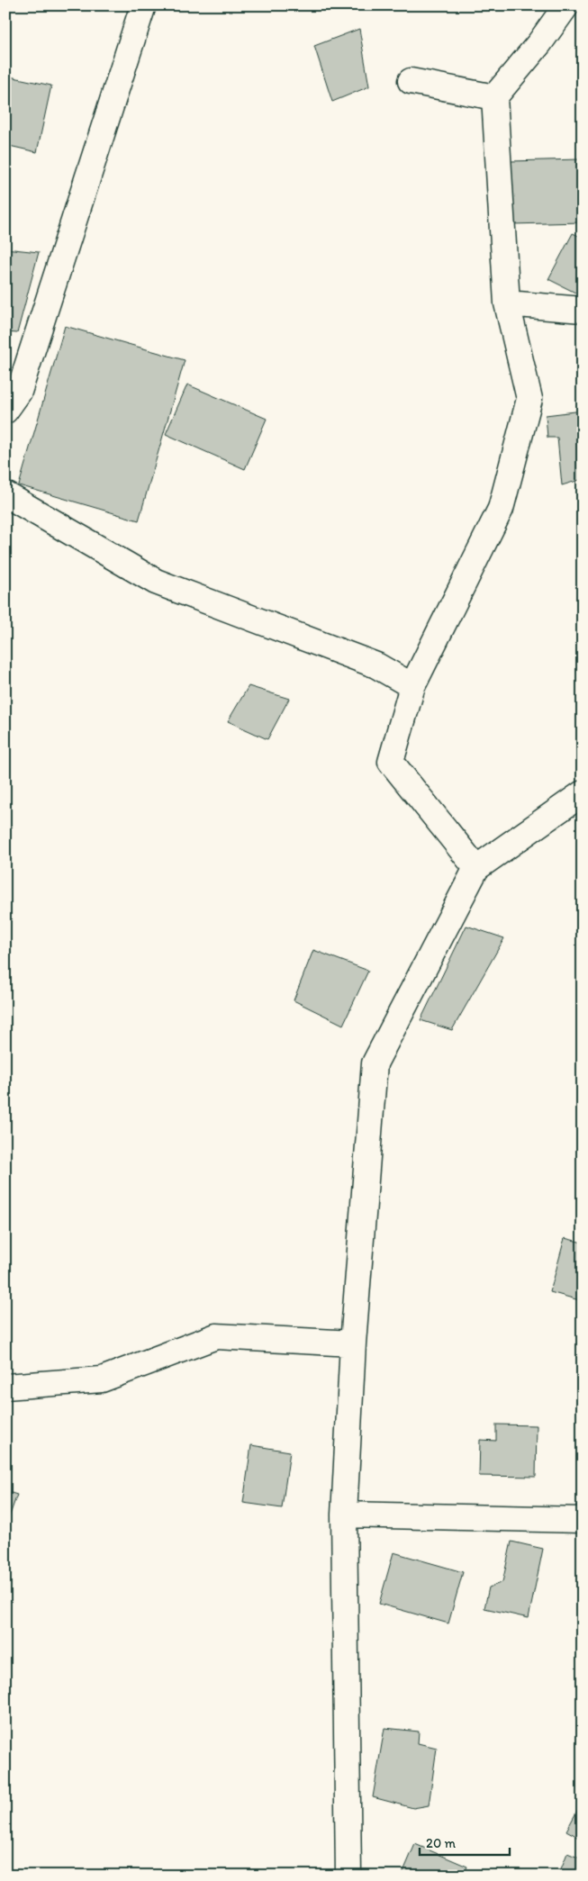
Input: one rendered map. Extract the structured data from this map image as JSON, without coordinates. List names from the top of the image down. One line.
{"scale_bar":"20 m"}
